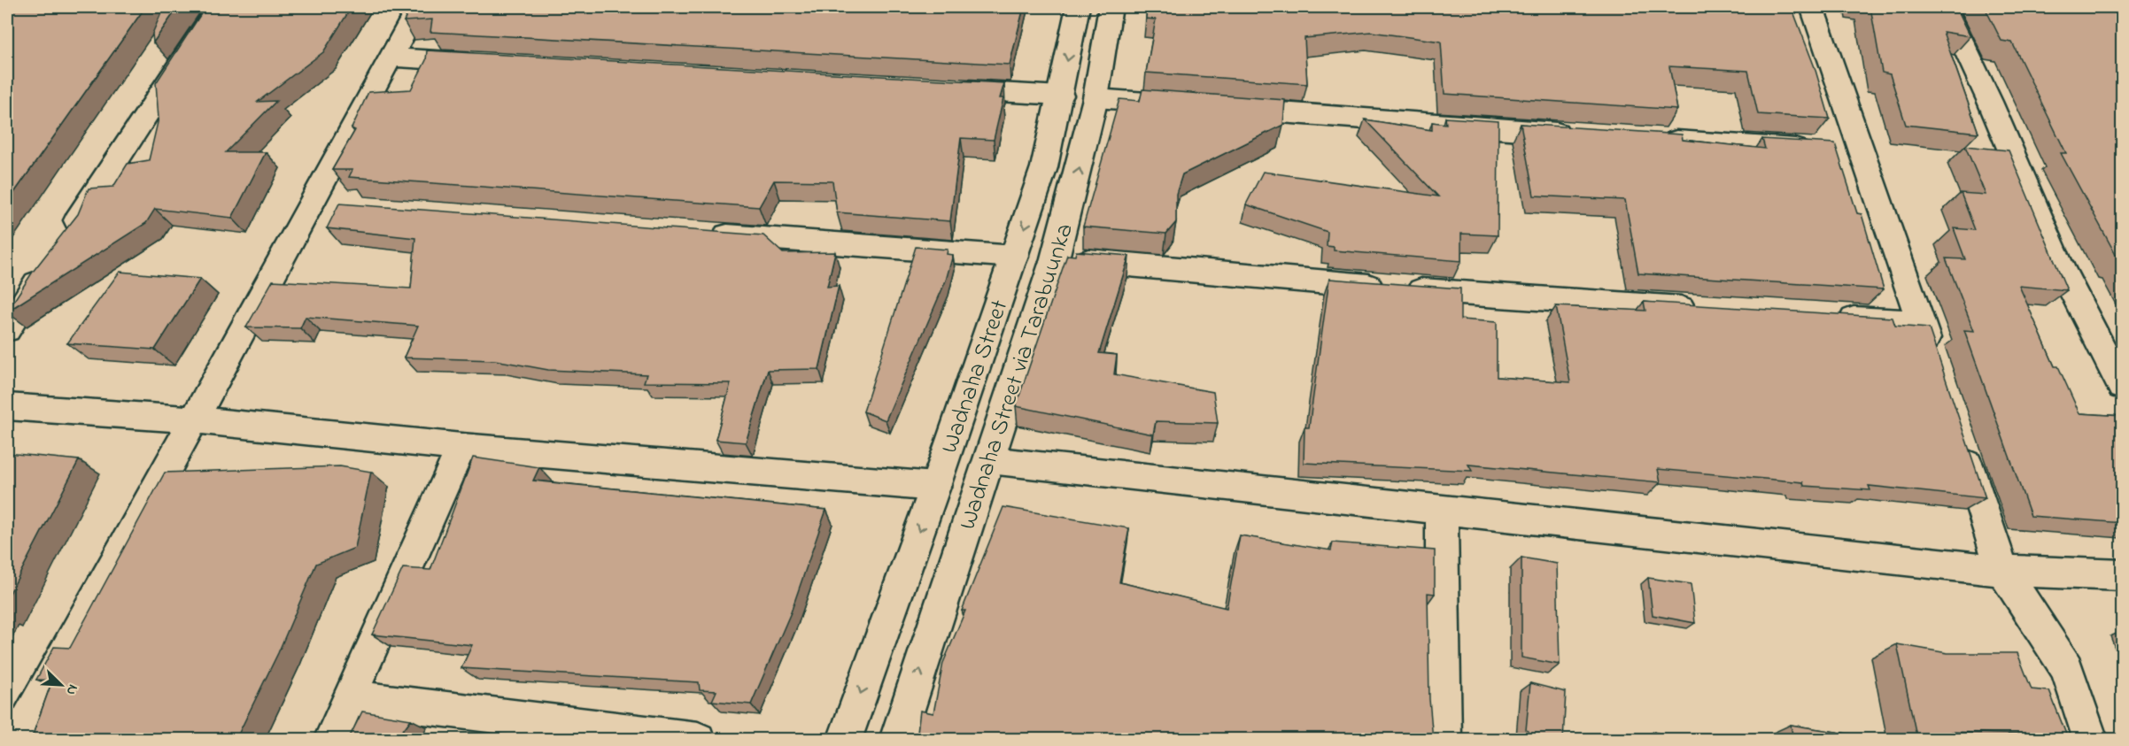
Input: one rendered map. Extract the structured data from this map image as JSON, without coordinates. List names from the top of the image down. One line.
{"streets":{"street":["Wadnaha Street","Wadnaha Street via Tarabuunka"]},"one_way":["Wadnaha Street","Wadnaha Street via Tarabuunka"],"north":"bottom right"}
